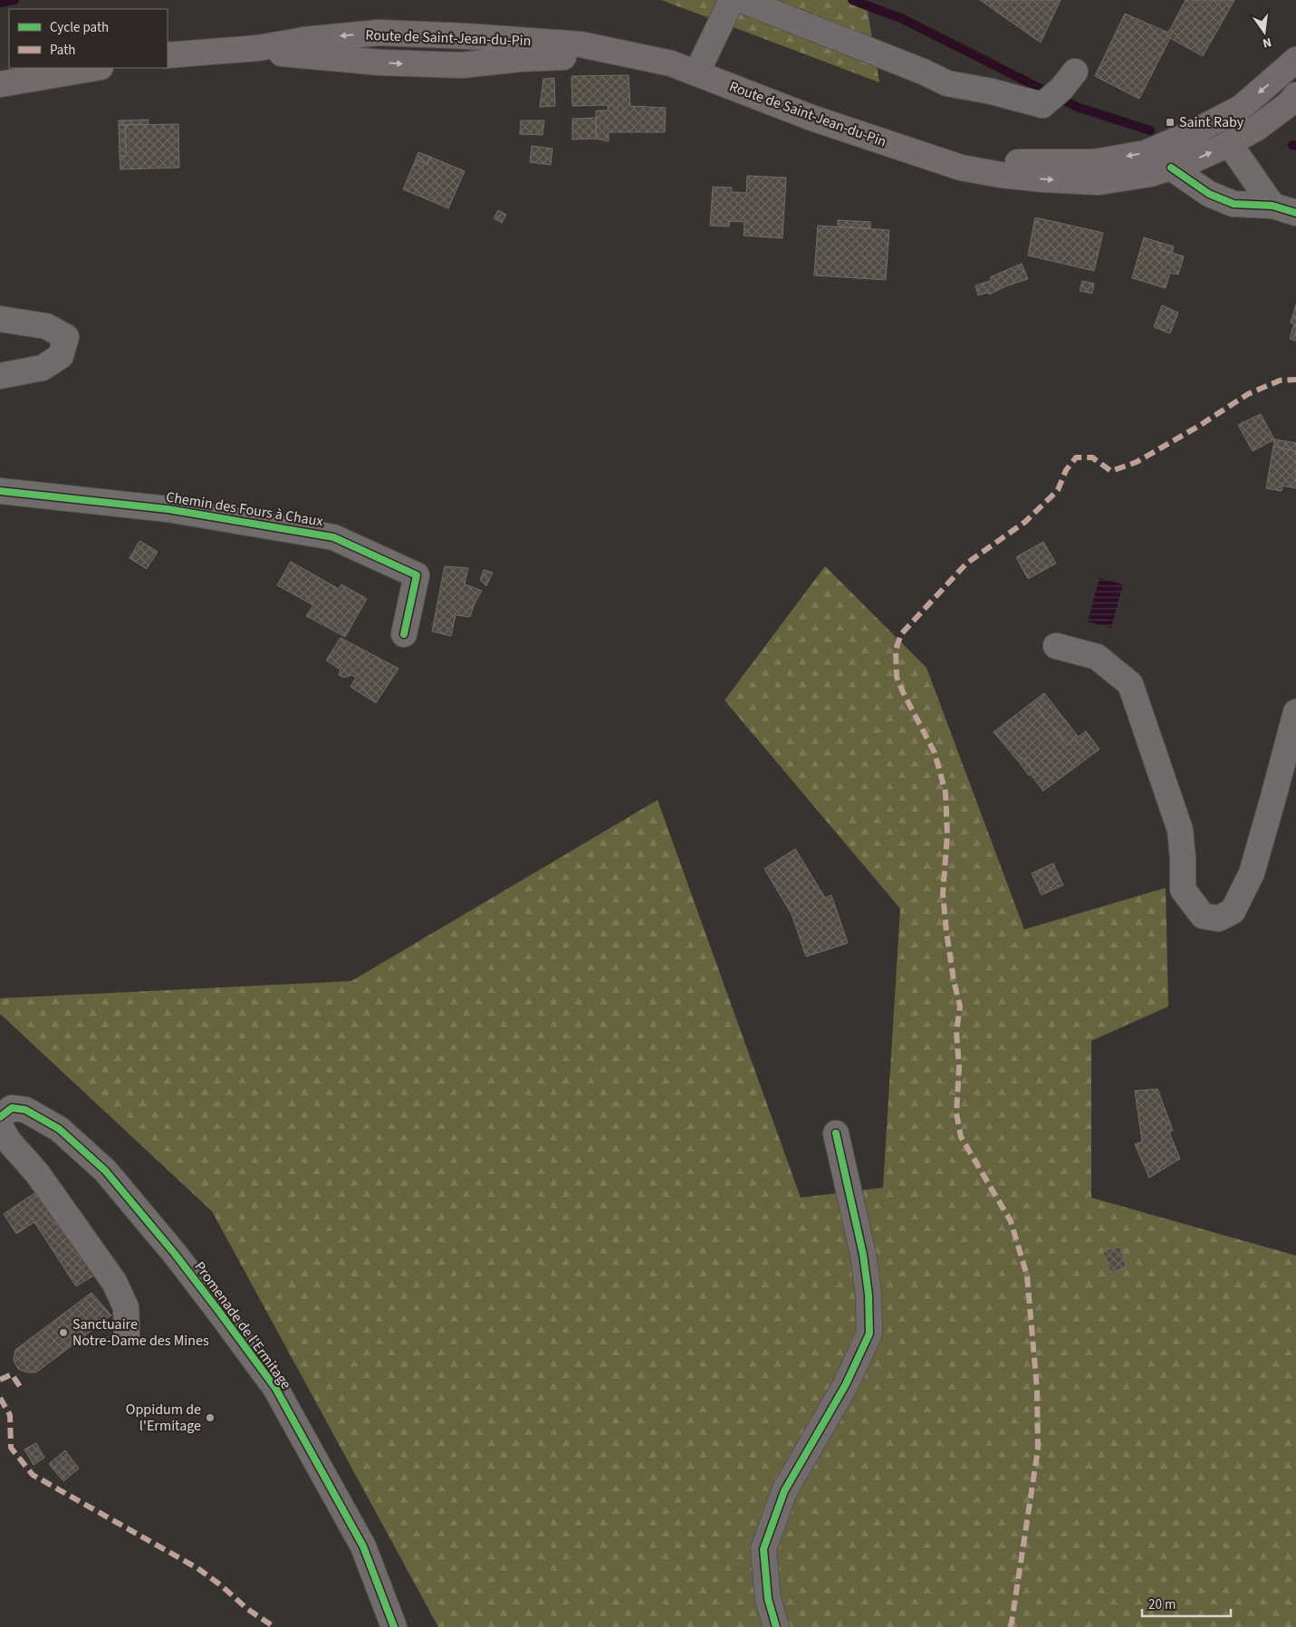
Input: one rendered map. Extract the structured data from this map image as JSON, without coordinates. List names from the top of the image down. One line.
{"streets":{"main road":["Route de Saint-Jean-du-Pin"],"street":["Chemin des Fours à Chaux","Promenade de l'Ermitage"]},"places":{"transit":["Saint Raby"],"other":["Sanctuaire Notre-Dame des Mines","Oppidum de l'Ermitage"]},"legend":["Cycle path","Path"],"scale_bar":"20 m","north":"bottom"}
